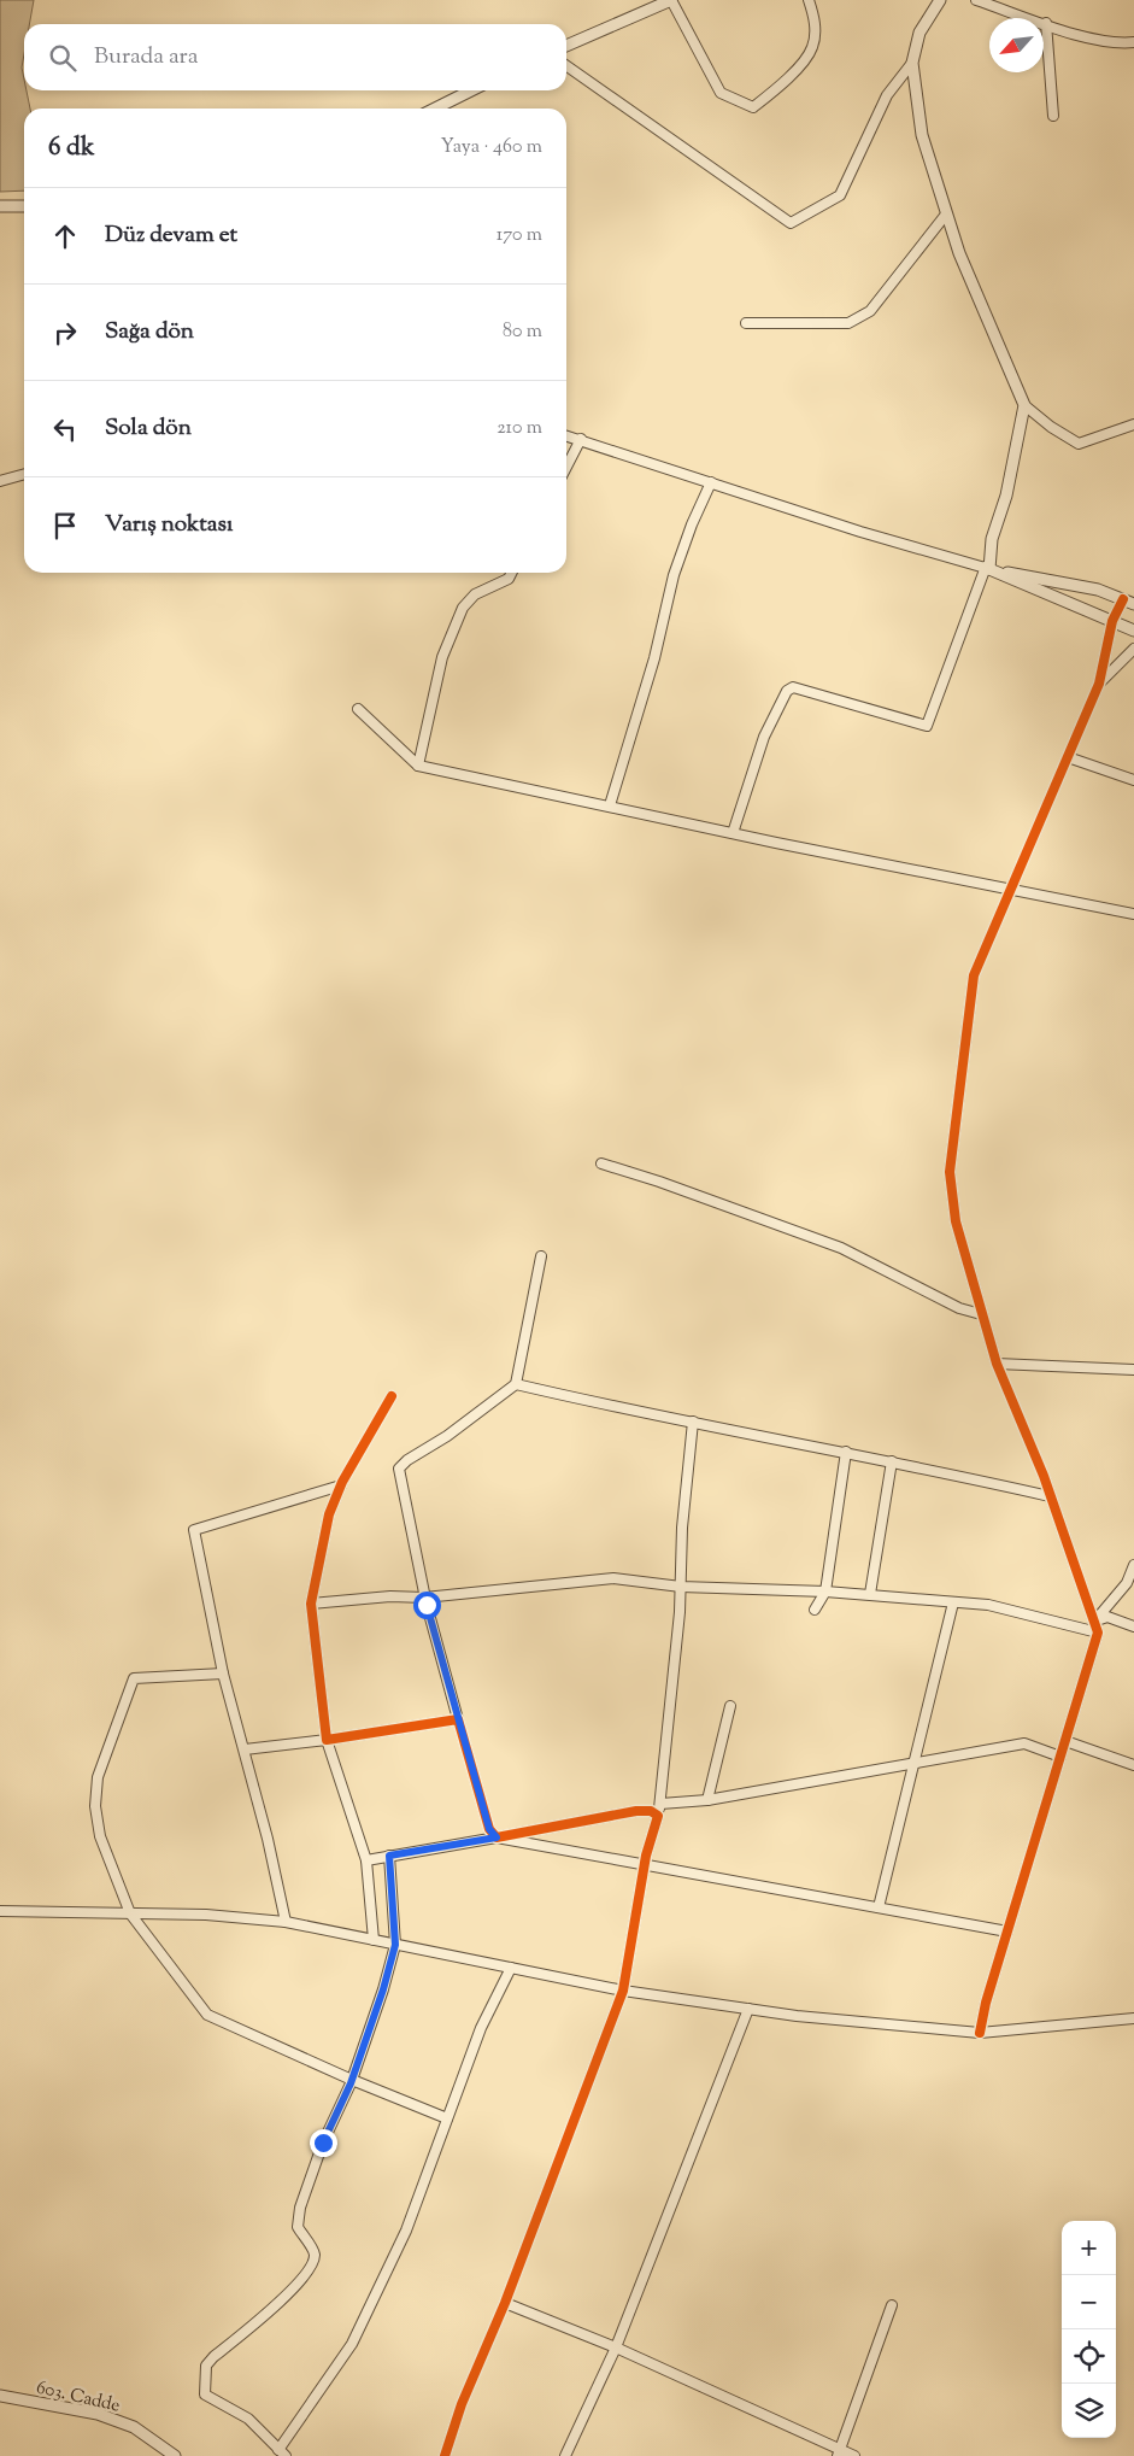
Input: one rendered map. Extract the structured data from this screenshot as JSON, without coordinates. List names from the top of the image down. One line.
{"streets":{"street":["603. Cadde"]},"north":"bottom left","page":{"search":"Burada ara","heading":["6 dk","Yaya · 460 m"],"list":[["Düz devam et","170 m"],["Sağa dön","80 m"],["Sola dön","210 m"],"Varış noktası"],"map_buttons":["+","−"]}}
